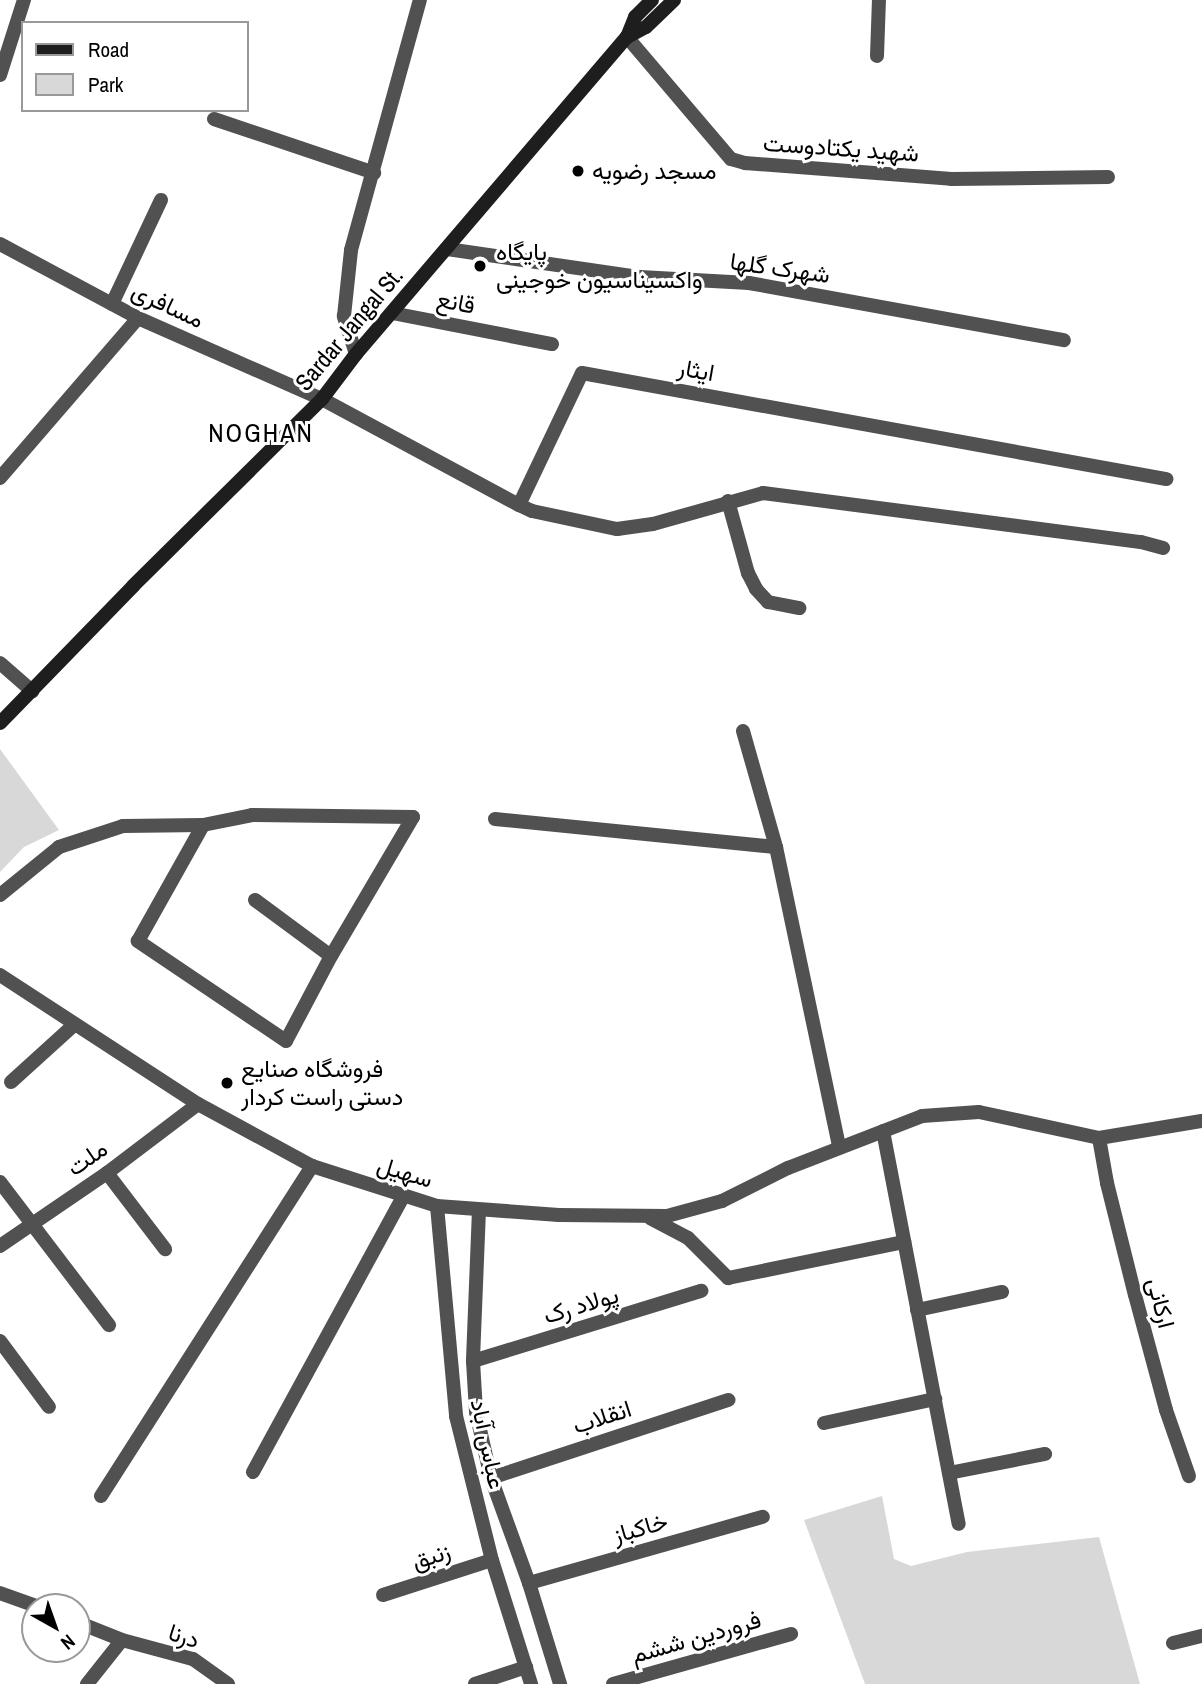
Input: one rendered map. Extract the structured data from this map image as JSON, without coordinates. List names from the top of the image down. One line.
{"streets":{"main road":["Sardar Jangal St."],"street":["شهید یکتادوست","شهرک گلها","قانع","مسافری","ایثار","ملت","سهیل","ارکانی","پولاد رک","انقلاب","عباس آباد","خاکباز","زنبق","درنا","فروردین ششم"]},"crossings":[["شهید یکتادوست","Sardar Jangal St."],["شهرک گلها","Sardar Jangal St."],["قانع","Sardar Jangal St."],["مسافری","Sardar Jangal St."],["ملت","سهیل"],["سهیل","ارکانی"],["سهیل","عباس آباد"],["پولاد رک","عباس آباد"],["انقلاب","عباس آباد"],["عباس آباد","خاکباز"],["عباس آباد","زنبق"]],"districts":["NOGHAN"],"places":["مسجد رضویه","پایگاه واکسیناسیون خوجینی","فروشگاه صنایع دستی راست کردار"],"legend":["Road","Park"],"north":"bottom right"}
